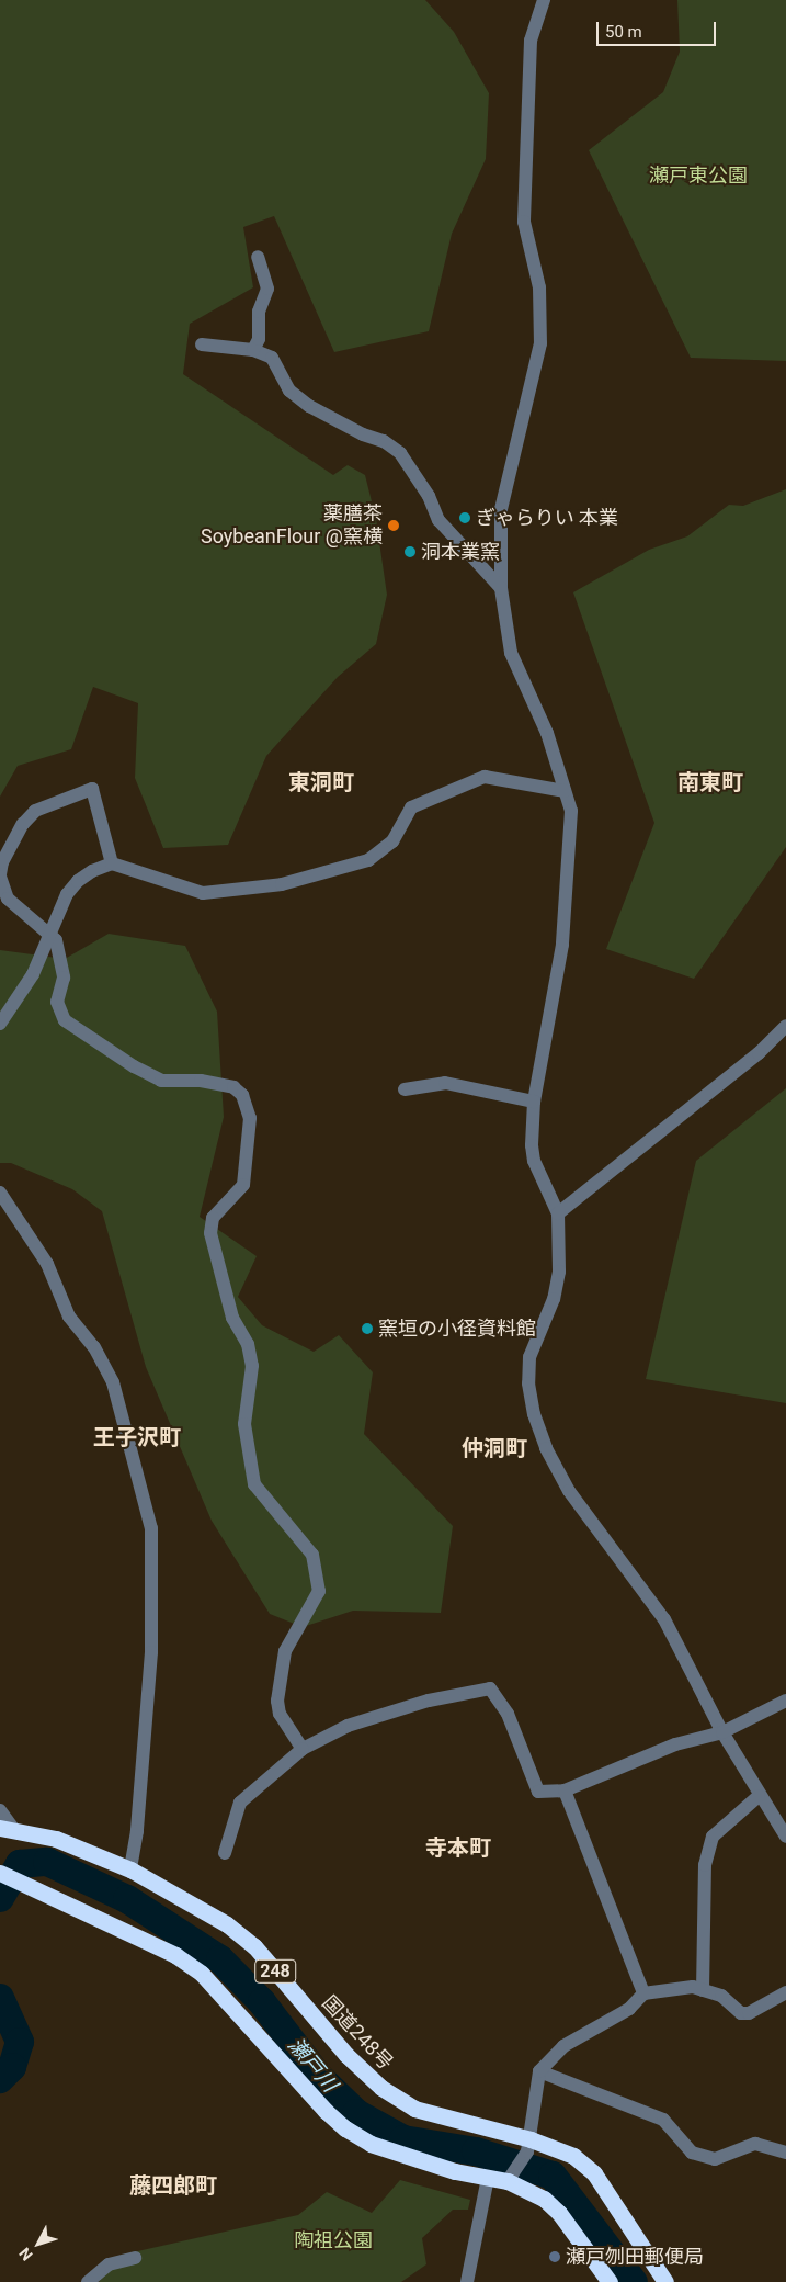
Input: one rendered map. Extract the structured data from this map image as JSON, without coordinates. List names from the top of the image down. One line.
{"streets":{"highway":["248","国道248号"]},"districts":["東洞町","南東町","王子沢町","仲洞町","寺本町","藤四郎町"],"water":["瀬戸川"],"parks":["瀬戸東公園","陶祖公園"],"places":["ぎゃらりい 本業","薬膳茶 SoybeanFlour @窯横","洞本業窯","窯垣の小径資料館","瀬戸刎田郵便局"],"scale_bar":"50 m","north":"bottom left"}
